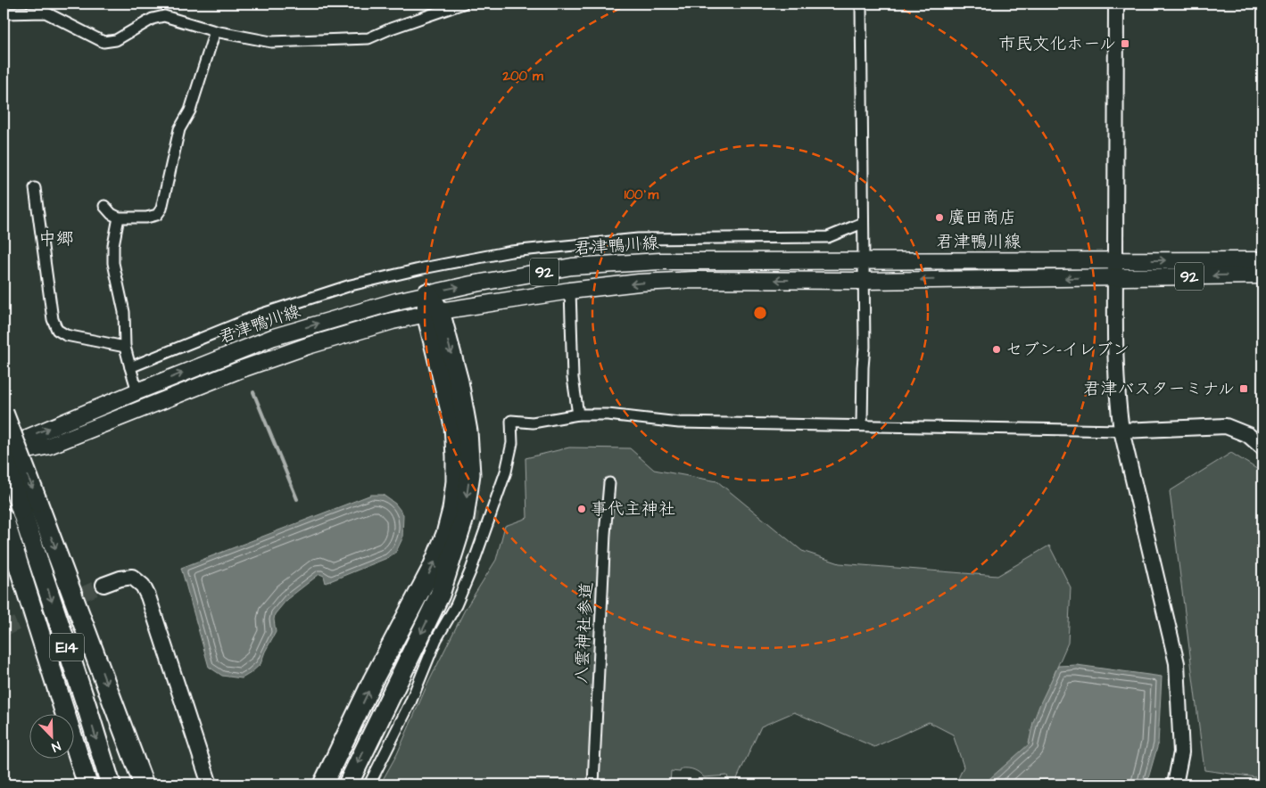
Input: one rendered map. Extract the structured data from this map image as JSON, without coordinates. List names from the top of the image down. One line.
{"streets":{"highway":["E14"],"main road":["君津鴨川線","92"],"street":["八雲神社参道"]},"crossings":[["君津鴨川線","92"],["君津鴨川線","E14"],["92","E14"]],"districts":["中郷"],"places":{"transit":["市民文化ホール","君津バスターミナル"],"other":["廣田商店","セブン-イレブン","事代主神社"]},"north":"bottom right","rings":["200 m","100 m"]}
